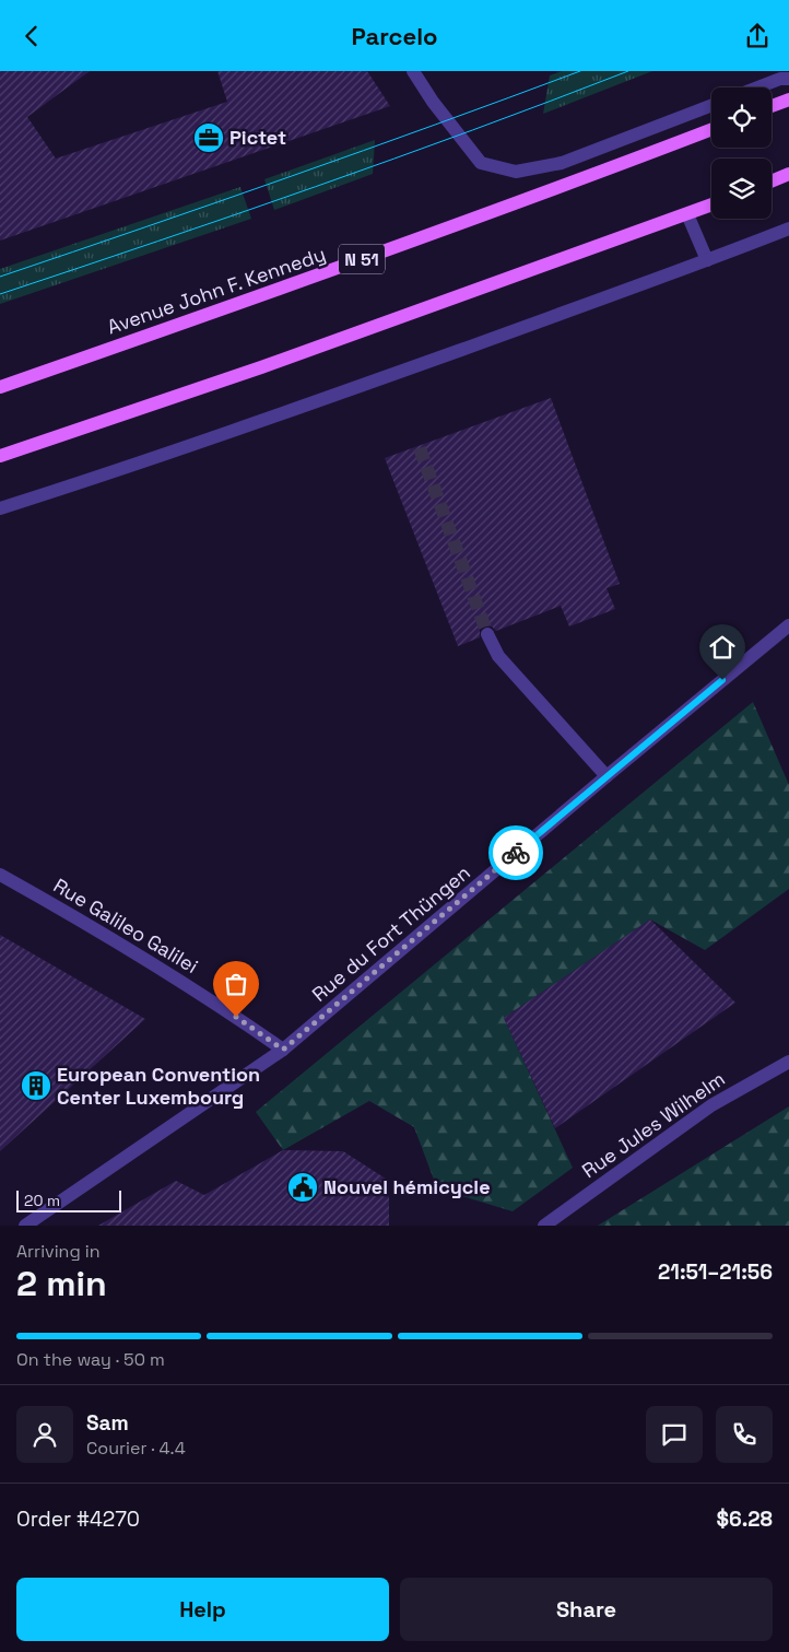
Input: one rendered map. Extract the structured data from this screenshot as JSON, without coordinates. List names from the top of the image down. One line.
{"streets":{"main road":["N 51","Avenue John F. Kennedy"],"street":["Rue Galileo Galilei","Rue du Fort Thüngen","Rue Jules Wilhelm"]},"crossings":[["Rue Galileo Galilei","Rue du Fort Thüngen"]],"places":{"office":["Pictet"],"building":["European Convention Center Luxembourg"],"public building":["Nouvel hémicycle"]},"scale_bar":"20 m","page":{"header":"Parcelo","scale":"20 m","heading":["2 min","Arriving in","21:51–21:56"],"panel":["Sam","Courier · 4.4","Order #4270","$6.28"],"bar":"On the way · 50 m","buttons":["Help","Share"]}}
